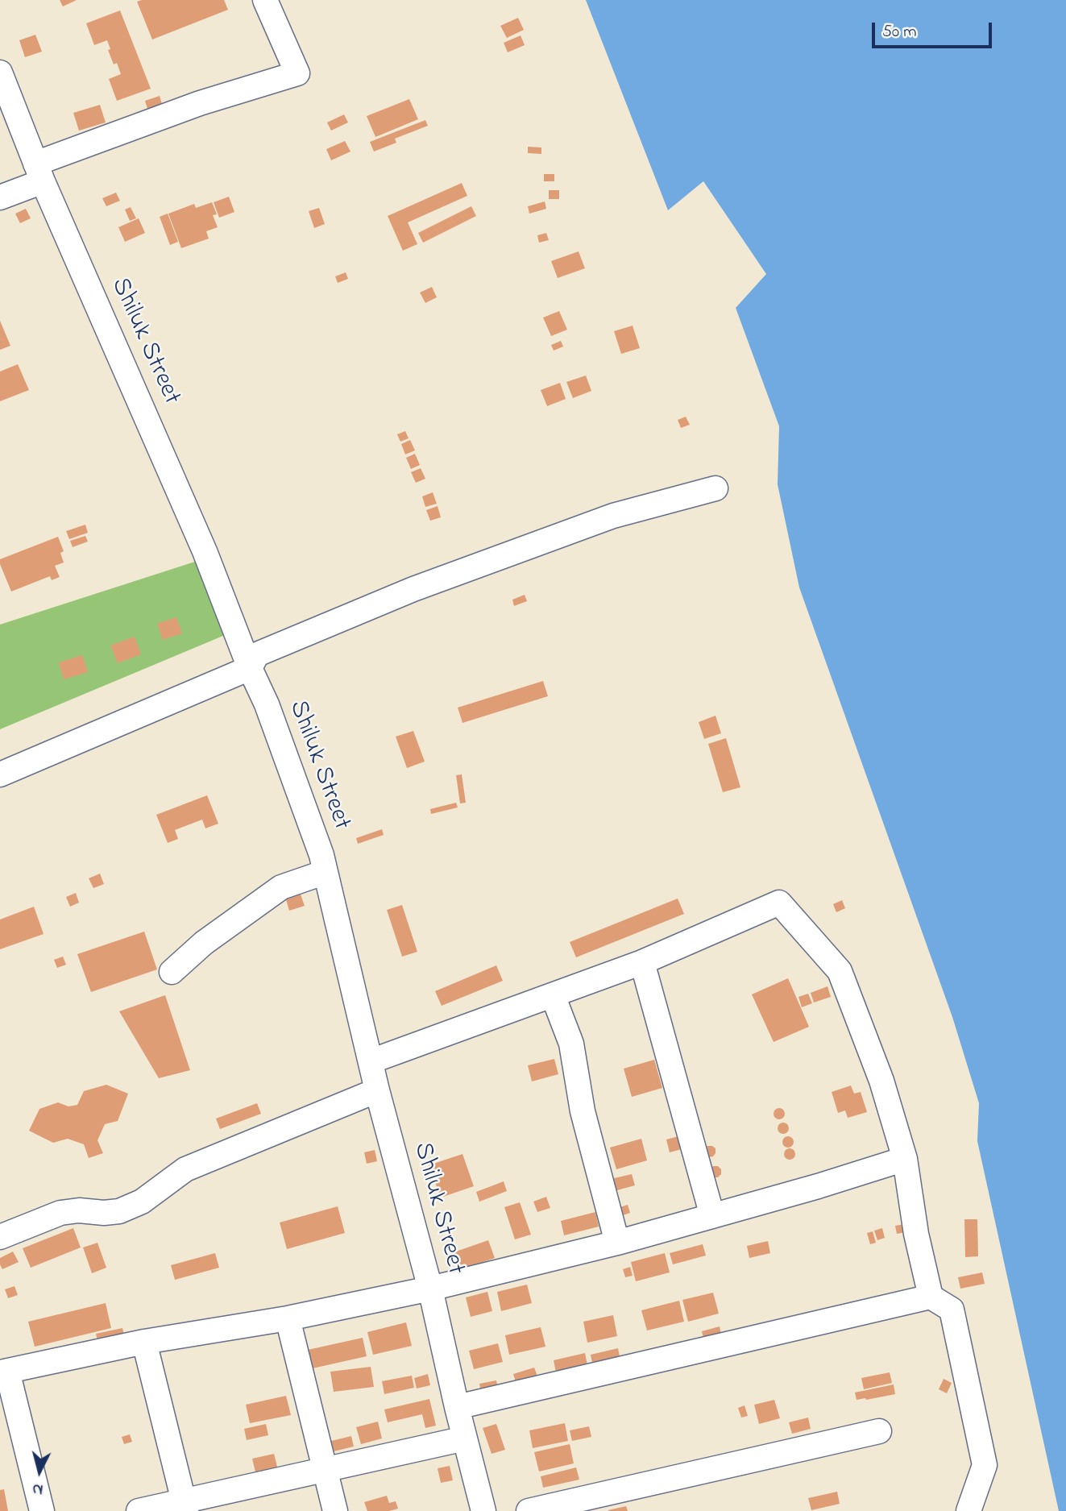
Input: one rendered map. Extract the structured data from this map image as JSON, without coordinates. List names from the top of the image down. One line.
{"streets":{"street":["Shiluk Street"]},"scale_bar":"50 m","north":"bottom"}
